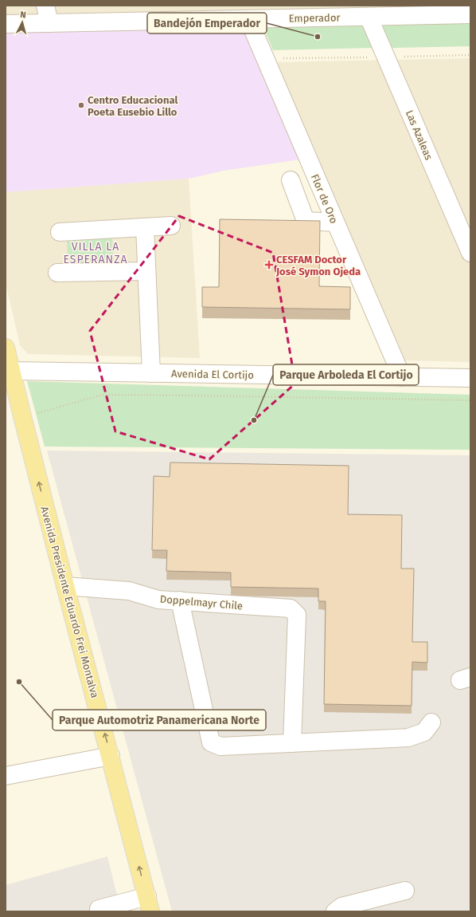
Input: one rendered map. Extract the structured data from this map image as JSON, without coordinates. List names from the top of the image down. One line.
{"streets":{"main road":["Avenida Presidente Eduardo Frei Montalva"],"street":["Emperador","Las Azaleas","Flor de Oro","Avenida El Cortijo","Doppelmayr Chile"]},"crossings":[["Emperador","Las Azaleas"],["Emperador","Flor de Oro"],["Flor de Oro","Avenida El Cortijo"],["Avenida El Cortijo","Avenida Presidente Eduardo Frei Montalva"],["Avenida Presidente Eduardo Frei Montalva","Doppelmayr Chile"]],"one_way":["Avenida Presidente Eduardo Frei Montalva"],"districts":["VILLA LA ESPERANZA"],"places":{"other":["Bandejón Emperador","Centro Educacional Poeta Eusebio Lillo","Parque Arboleda El Cortijo","Parque Automotriz Panamericana Norte"],"health":["CESFAM Doctor José Symon Ojeda"]},"north":"top"}
